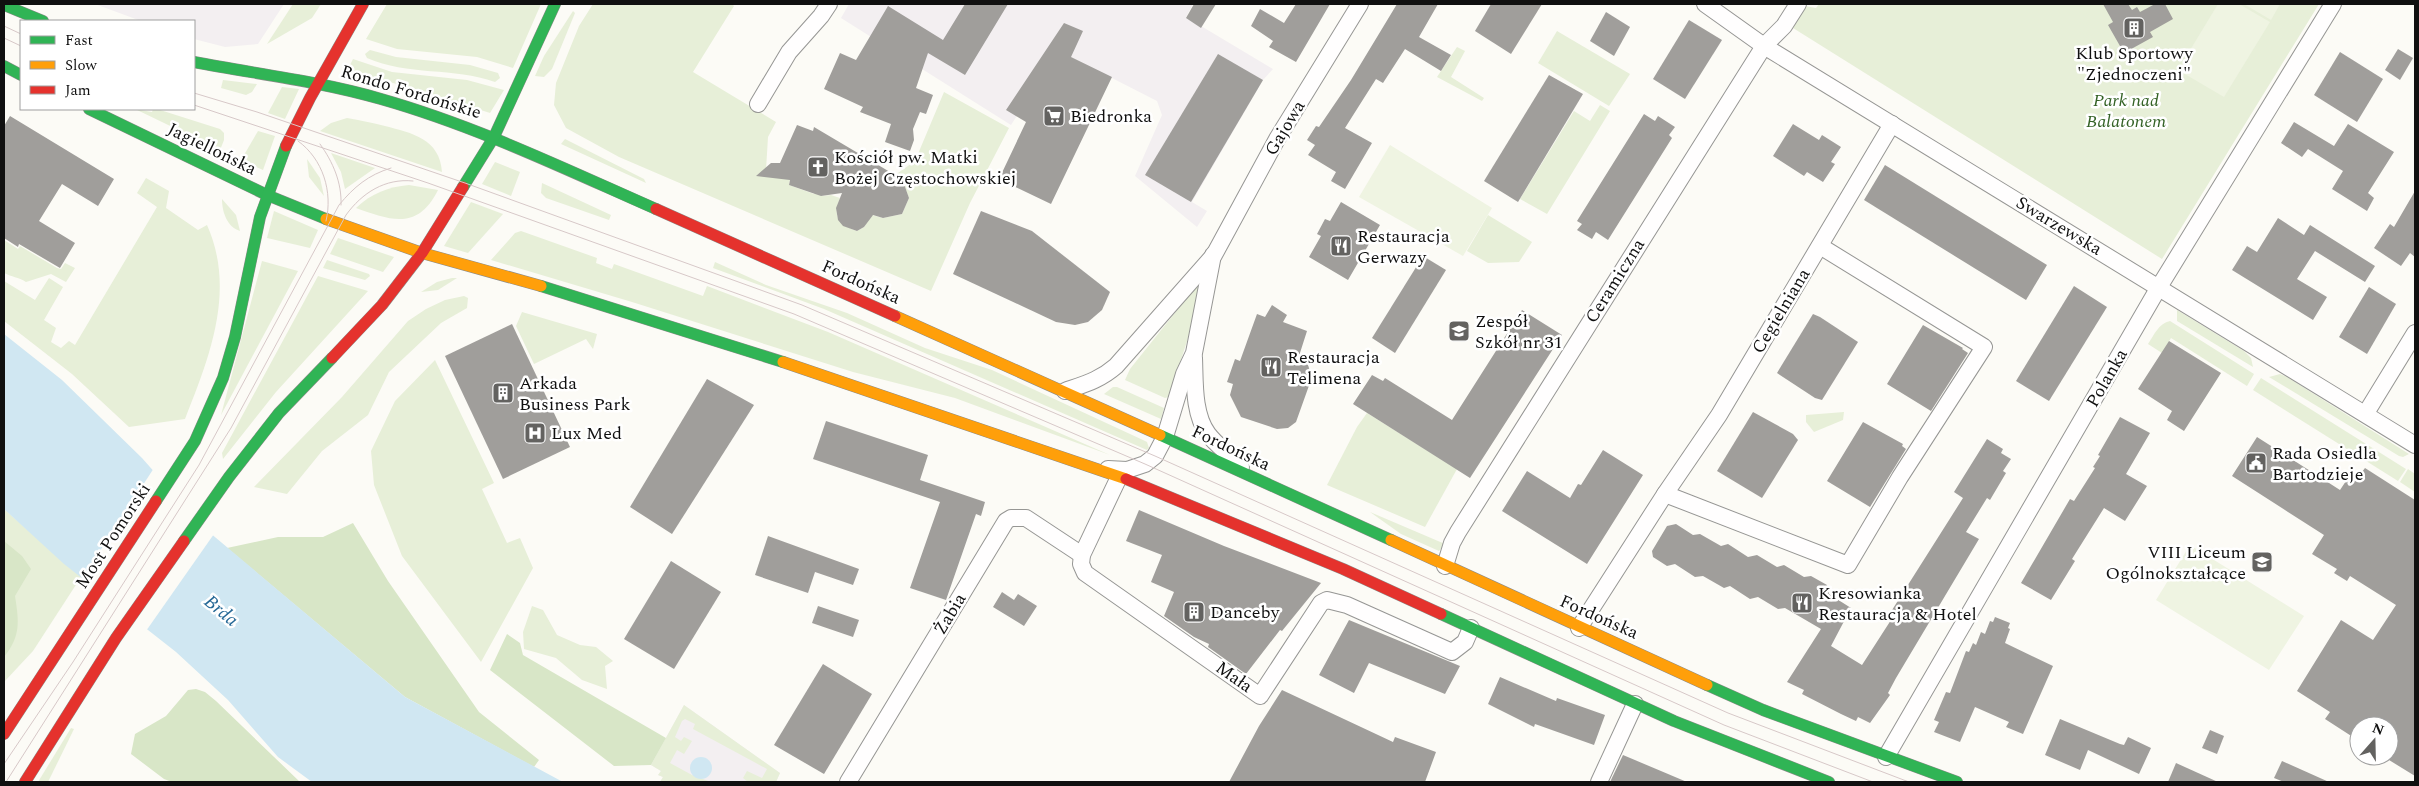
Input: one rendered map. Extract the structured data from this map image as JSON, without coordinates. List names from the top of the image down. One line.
{"streets":{"main road":["Rondo Fordońskie","Jagiellońska","Fordońska","Most Pomorski"],"street":["Gajowa","Swarzewska","Ceramiczna","Cegielniana","Polanka","Żabia","Mała"]},"crossings":[["Rondo Fordońskie","Jagiellońska"],["Rondo Fordońskie","Fordońska"],["Rondo Fordońskie","Most Pomorski"],["Gajowa","Fordońska"],["Swarzewska","Ceramiczna"],["Swarzewska","Cegielniana"],["Swarzewska","Polanka"],["Ceramiczna","Fordońska"],["Fordońska","Cegielniana"],["Fordońska","Polanka"],["Żabia","Mała"]],"water":["Brda"],"parks":["Park nad Balatonem"],"places":{"building":["Klub Sportowy \"Zjednoczeni\"","Arkada Business Park","Danceby"],"supermarket":["Biedronka"],"church":["Kościół pw. Matki Bożej Częstochowskiej"],"restaurant":["Restauracja Gerwazy","Restauracja Telimena","Kresowianka Restauracja & Hotel"],"school or university":["Zespół Szkół nr 31","VIII Liceum Ogólnokształcące"],"hospital":["Lux Med"],"public building":["Rada Osiedla Bartodzieje"]},"legend":["Fast","Slow","Jam"],"north":"top"}
